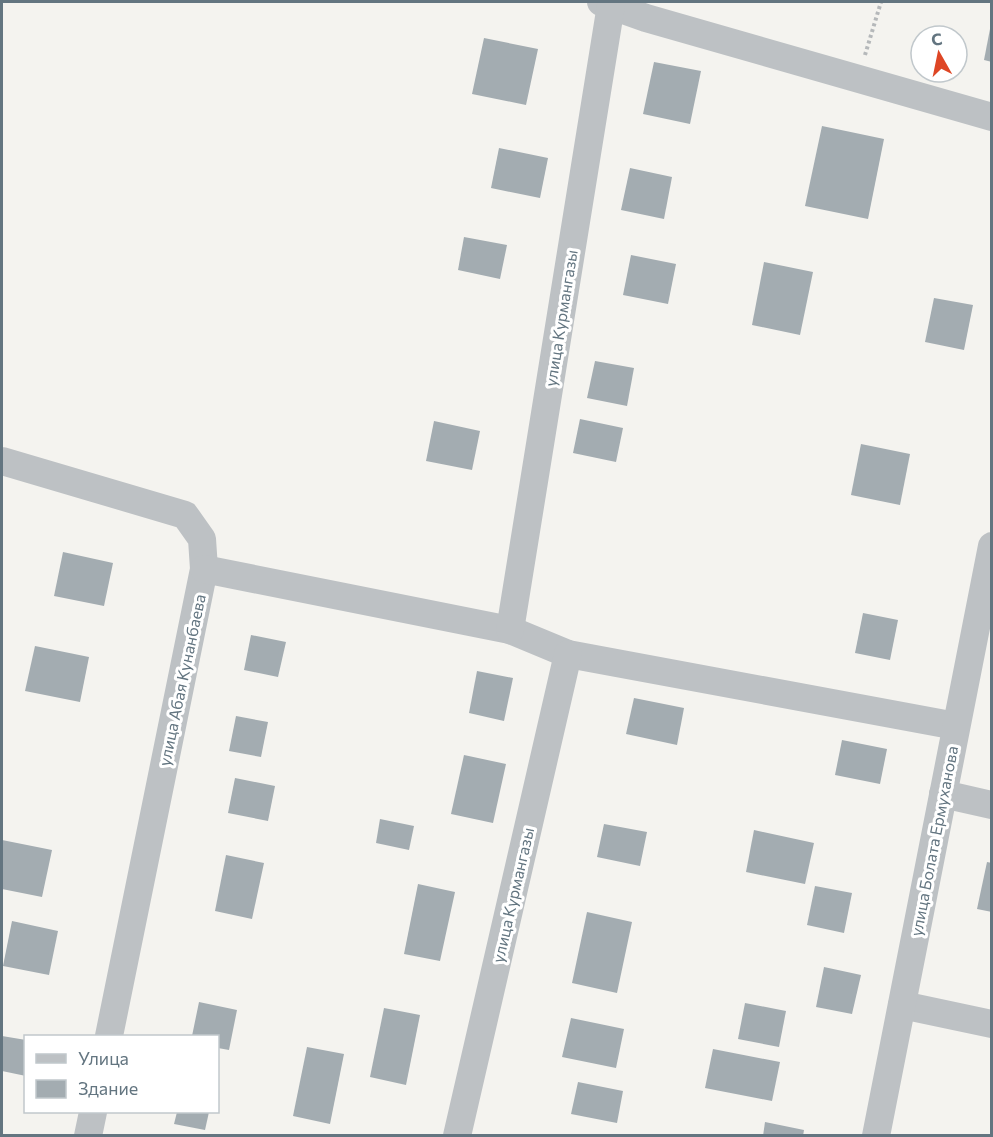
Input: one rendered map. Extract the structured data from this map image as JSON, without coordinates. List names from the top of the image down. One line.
{"streets":{"street":["улица Курмангазы","улица Абая Кунанбаева","улица Болата Ермуханова"]},"legend":["Улица","Здание"],"north":"top"}
